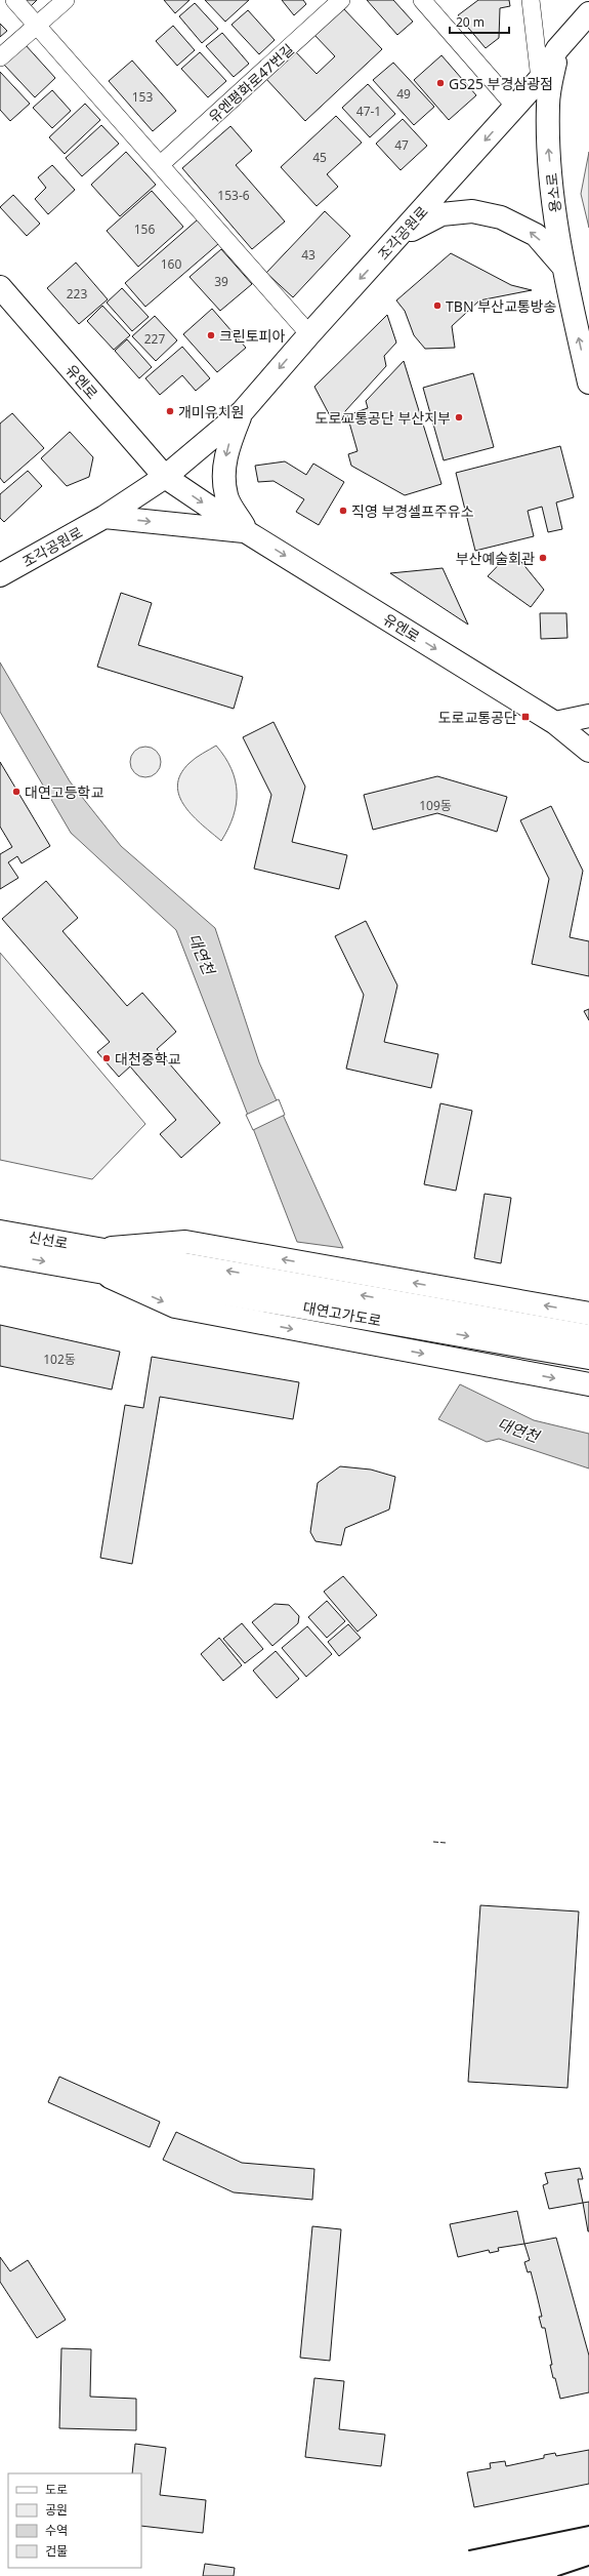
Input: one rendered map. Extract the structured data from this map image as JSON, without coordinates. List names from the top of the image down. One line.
{"streets":{"main road":["용소로","조각공원로","유엔로","신선로","대연고가도로"],"street":["유엔평화로47번길"]},"crossings":[["용소로","조각공원로"],["조각공원로","유엔로"],["신선로","대연고가도로"]],"one_way":["용소로","조각공원로","유엔로"],"water":["대연천"],"places":{"other":["GS25 부경삼광점","TBN 부산교통방송","크린토피아","개미유치원","도로교통공단 부산지부","직영 부경셀프주유소","부산예술회관","대연고등학교","대천중학교"],"transit":["도로교통공단"]},"house_numbers":["49","153","47-1","47","45","153-6","156","43","160","39","223","227","109동","102동"],"legend":["도로","공원","수역","건물"],"scale_bar":"20 m"}
